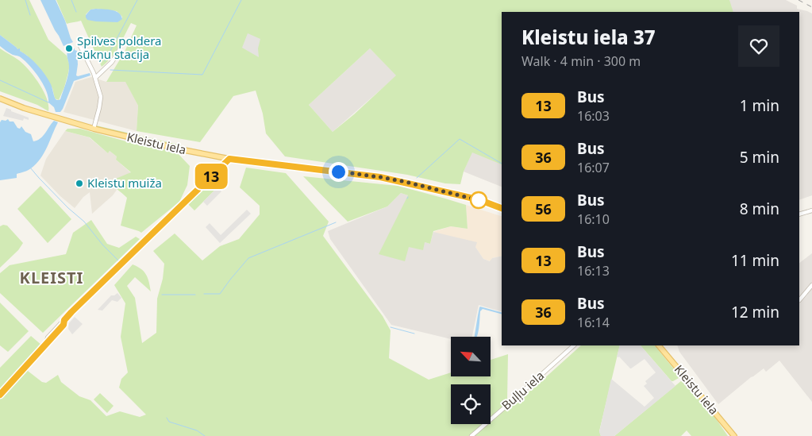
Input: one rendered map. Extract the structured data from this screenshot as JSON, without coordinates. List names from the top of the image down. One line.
{"streets":{"main road":["Kleistu iela"],"street":["Buļļu iela"]},"districts":["KLEISTI"],"places":["Spilves poldera sūkņu stacija","Kleistu muiža"],"lines":["bus line 13"],"north":"top left","page":{"on_map":"13","heading":["Kleistu iela 37","Walk · 4 min · 300 m"],"list":[{"mark":"13","name":"Bus","note":"16:03","value":"1 min"},{"mark":"36","name":"Bus","note":"16:07","value":"5 min"},{"mark":"56","name":"Bus","note":"16:10","value":"8 min"},{"mark":"13","name":"Bus","note":"16:13","value":"11 min"},{"mark":"36","name":"Bus","note":"16:14","value":"12 min"}]}}
